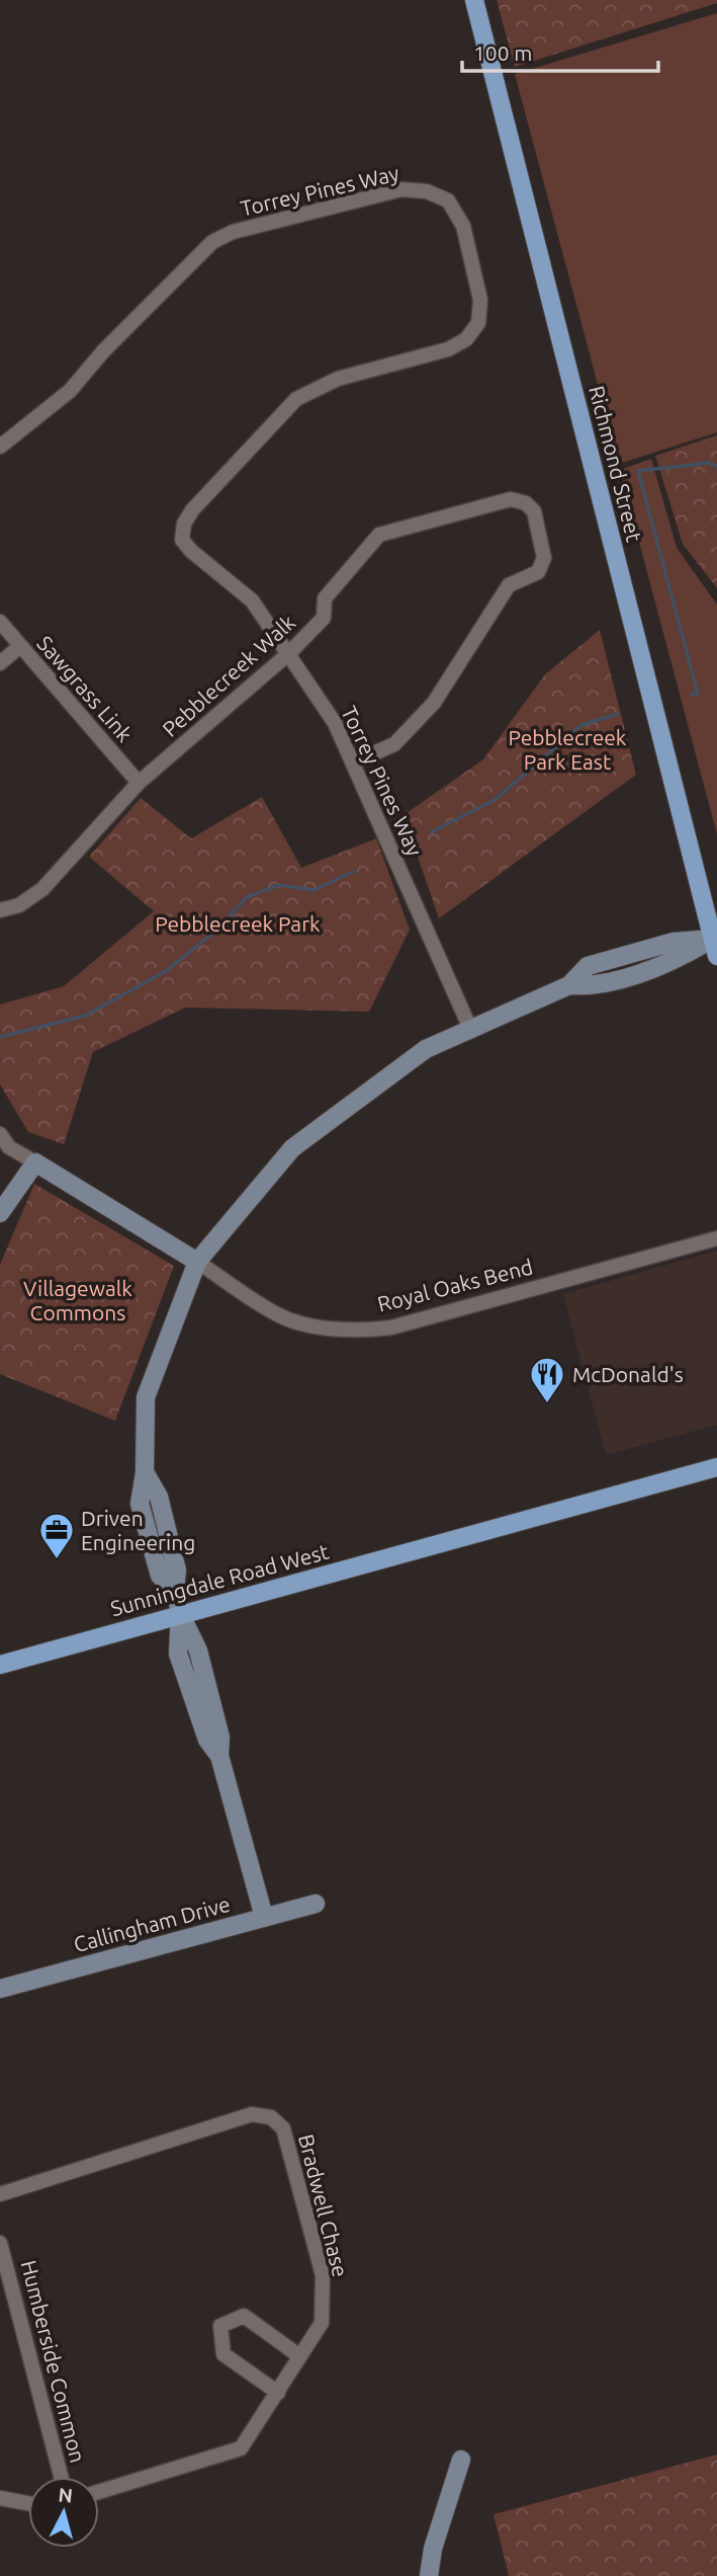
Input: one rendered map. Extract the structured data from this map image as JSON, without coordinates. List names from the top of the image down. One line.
{"streets":{"main road":["Richmond Street","Sunningdale Road West"],"street":["Torrey Pines Way","Pebblecreek Walk","Sawgrass Link","Royal Oaks Bend","Callingham Drive","Bradwell Chase","Humberside Common"]},"crossings":[["Torrey Pines Way","Pebblecreek Walk"],["Pebblecreek Walk","Sawgrass Link"]],"parks":["Pebblecreek Park East","Pebblecreek Park","Villagewalk Commons"],"places":{"restaurant":["McDonald's"],"office":["Driven Engineering"]},"scale_bar":"100 m","north":"top"}
